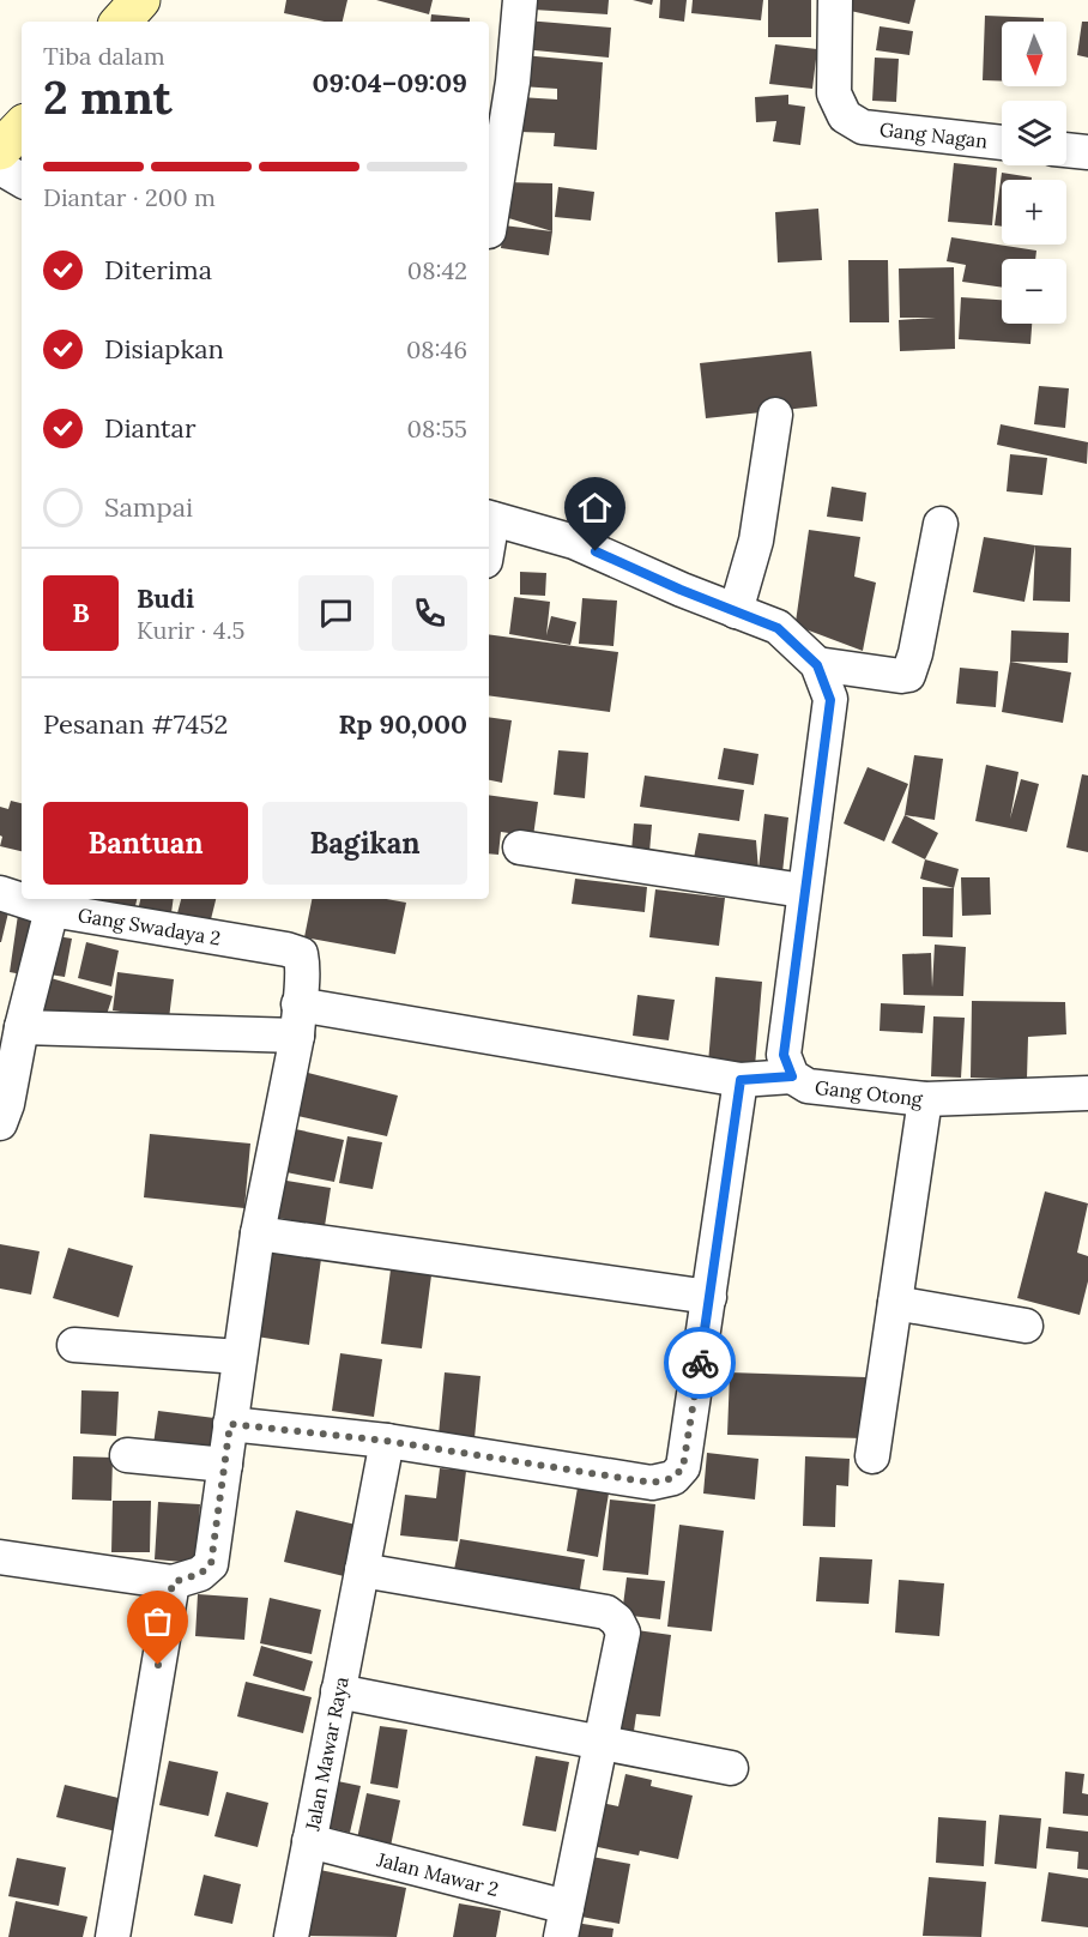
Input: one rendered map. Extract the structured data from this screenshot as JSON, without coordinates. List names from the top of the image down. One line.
{"streets":{"street":["Gang Nagan","Gang Swadaya 2","Gang Otong","Jalan Mawar Raya","Jalan Mawar 2"]},"crossings":[["Jalan Mawar Raya","Jalan Mawar 2"]],"north":"bottom","page":{"map_buttons":["+","−"],"heading":["2 mnt","Tiba dalam","09:04–09:09"],"panel":["Budi","Kurir · 4.5","Pesanan #7452","Rp 90,000"],"bar":"Diantar · 200 m","list":[["Diterima","08:42"],["Disiapkan","08:46"],["Diantar","08:55"],"Sampai"],"round":"B","buttons":["Bantuan","Bagikan"]}}
